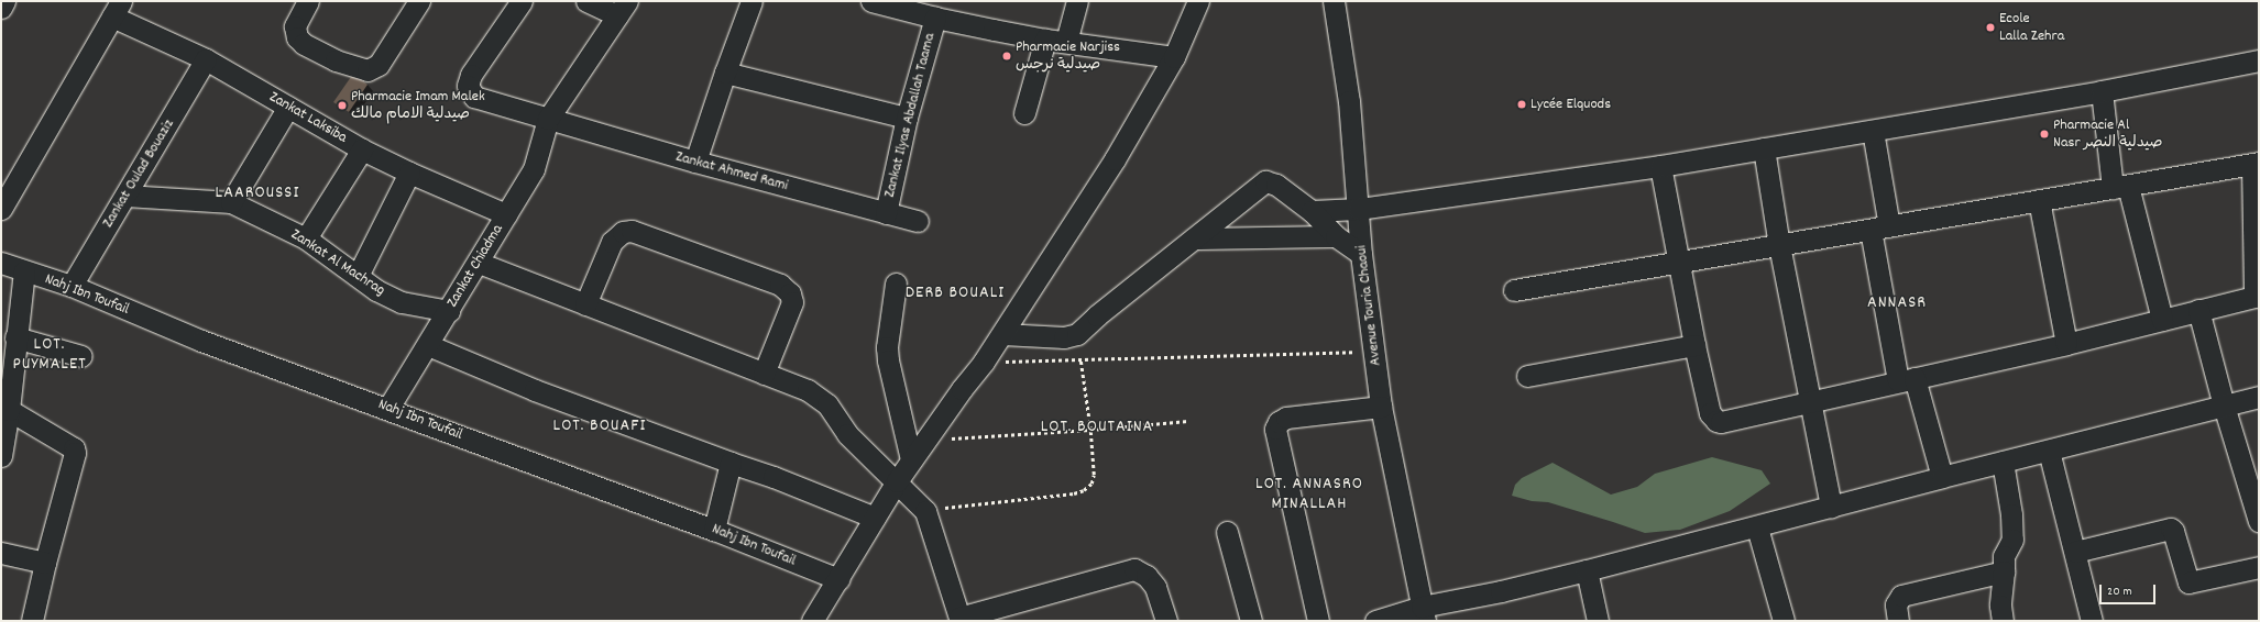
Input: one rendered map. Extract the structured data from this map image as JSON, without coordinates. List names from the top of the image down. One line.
{"streets":{"street":["Zankat Ilyas Abdallah Taama","Zankat Laksiba","Zankat Ahmed Rami","Zankat Oulad Bouaziz","Zankat Al Machrag","Zankat Chiadma","Nahj Ibn Toufail","Avenue Touria Chaoui"]},"crossings":[["Zankat Ilyas Abdallah Taama","Zankat Ahmed Rami"],["Zankat Laksiba","Zankat Oulad Bouaziz"],["Zankat Laksiba","Zankat Chiadma"],["Zankat Ahmed Rami","Zankat Chiadma"],["Zankat Oulad Bouaziz","Zankat Al Machrag"],["Zankat Oulad Bouaziz","Nahj Ibn Toufail"],["Zankat Al Machrag","Zankat Chiadma"],["Zankat Chiadma","Nahj Ibn Toufail"]],"districts":["LAAROUSSI","DERB BOUALI","ANNASR","LOT. PUYMALET","LOT. BOUAFI","LOT. BOUTAINA","LOT. ANNASRO MINALLAH"],"places":["Ecole Lalla Zehra","Pharmacie Narjiss صيدلية نرجس","Lycée Elquods","Pharmacie Imam Malek صيدلية الامام مالك","Pharmacie Al Nasr صيدلية النصر"],"scale_bar":"20 m"}
